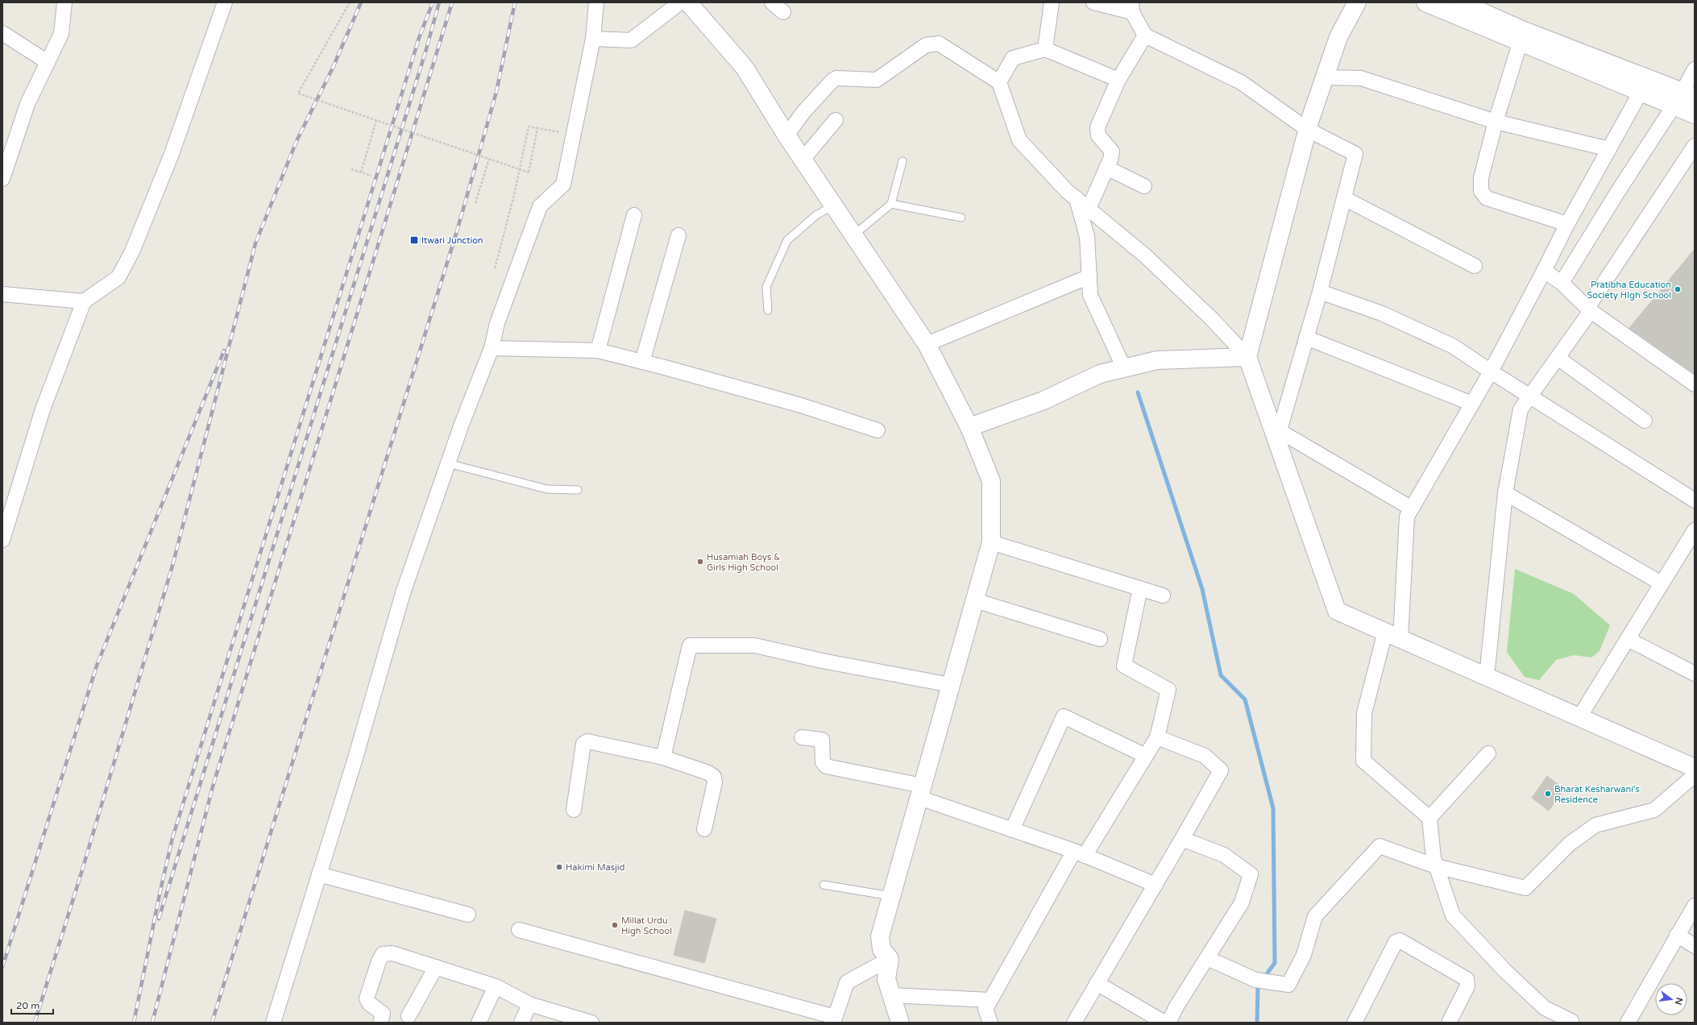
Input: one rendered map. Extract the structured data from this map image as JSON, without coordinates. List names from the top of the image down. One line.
{"places":{"transit":["Itwari Junction"],"other":["Pratibha Education Society HIgh School","Husamiah Boys & Girls High School","Bharat Kesharwani's Residence","Hakimi Masjid","Millat Urdu High School"]},"scale_bar":"20 m","north":"right"}
